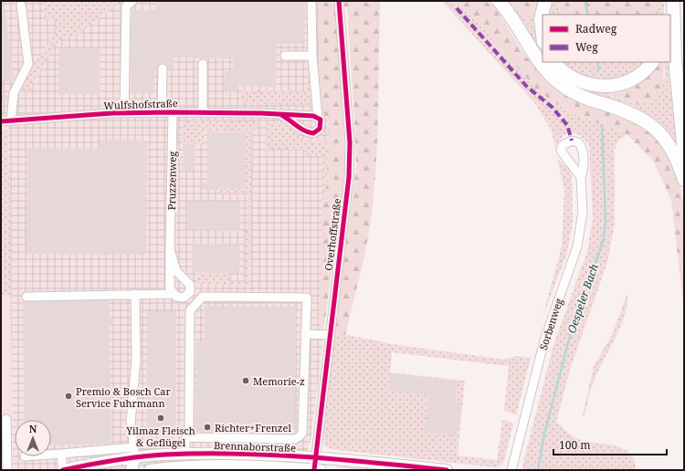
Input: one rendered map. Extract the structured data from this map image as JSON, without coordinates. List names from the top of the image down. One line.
{"streets":{"main road":["Brennaborstraße"],"street":["Wulfshofstraße","Pruzzenweg","Overhoffstraße","Sorbenweg"]},"crossings":[["Wulfshofstraße","Pruzzenweg"],["Overhoffstraße","Brennaborstraße"]],"water":["Oespeler Bach"],"places":["Memorie-z","Premio & Bosch Car Service Fuhrmann","Yilmaz Fleisch & Geflügel","Richter+Frenzel"],"legend":["Radweg","Weg"],"scale_bar":"100 m","north":"top"}
